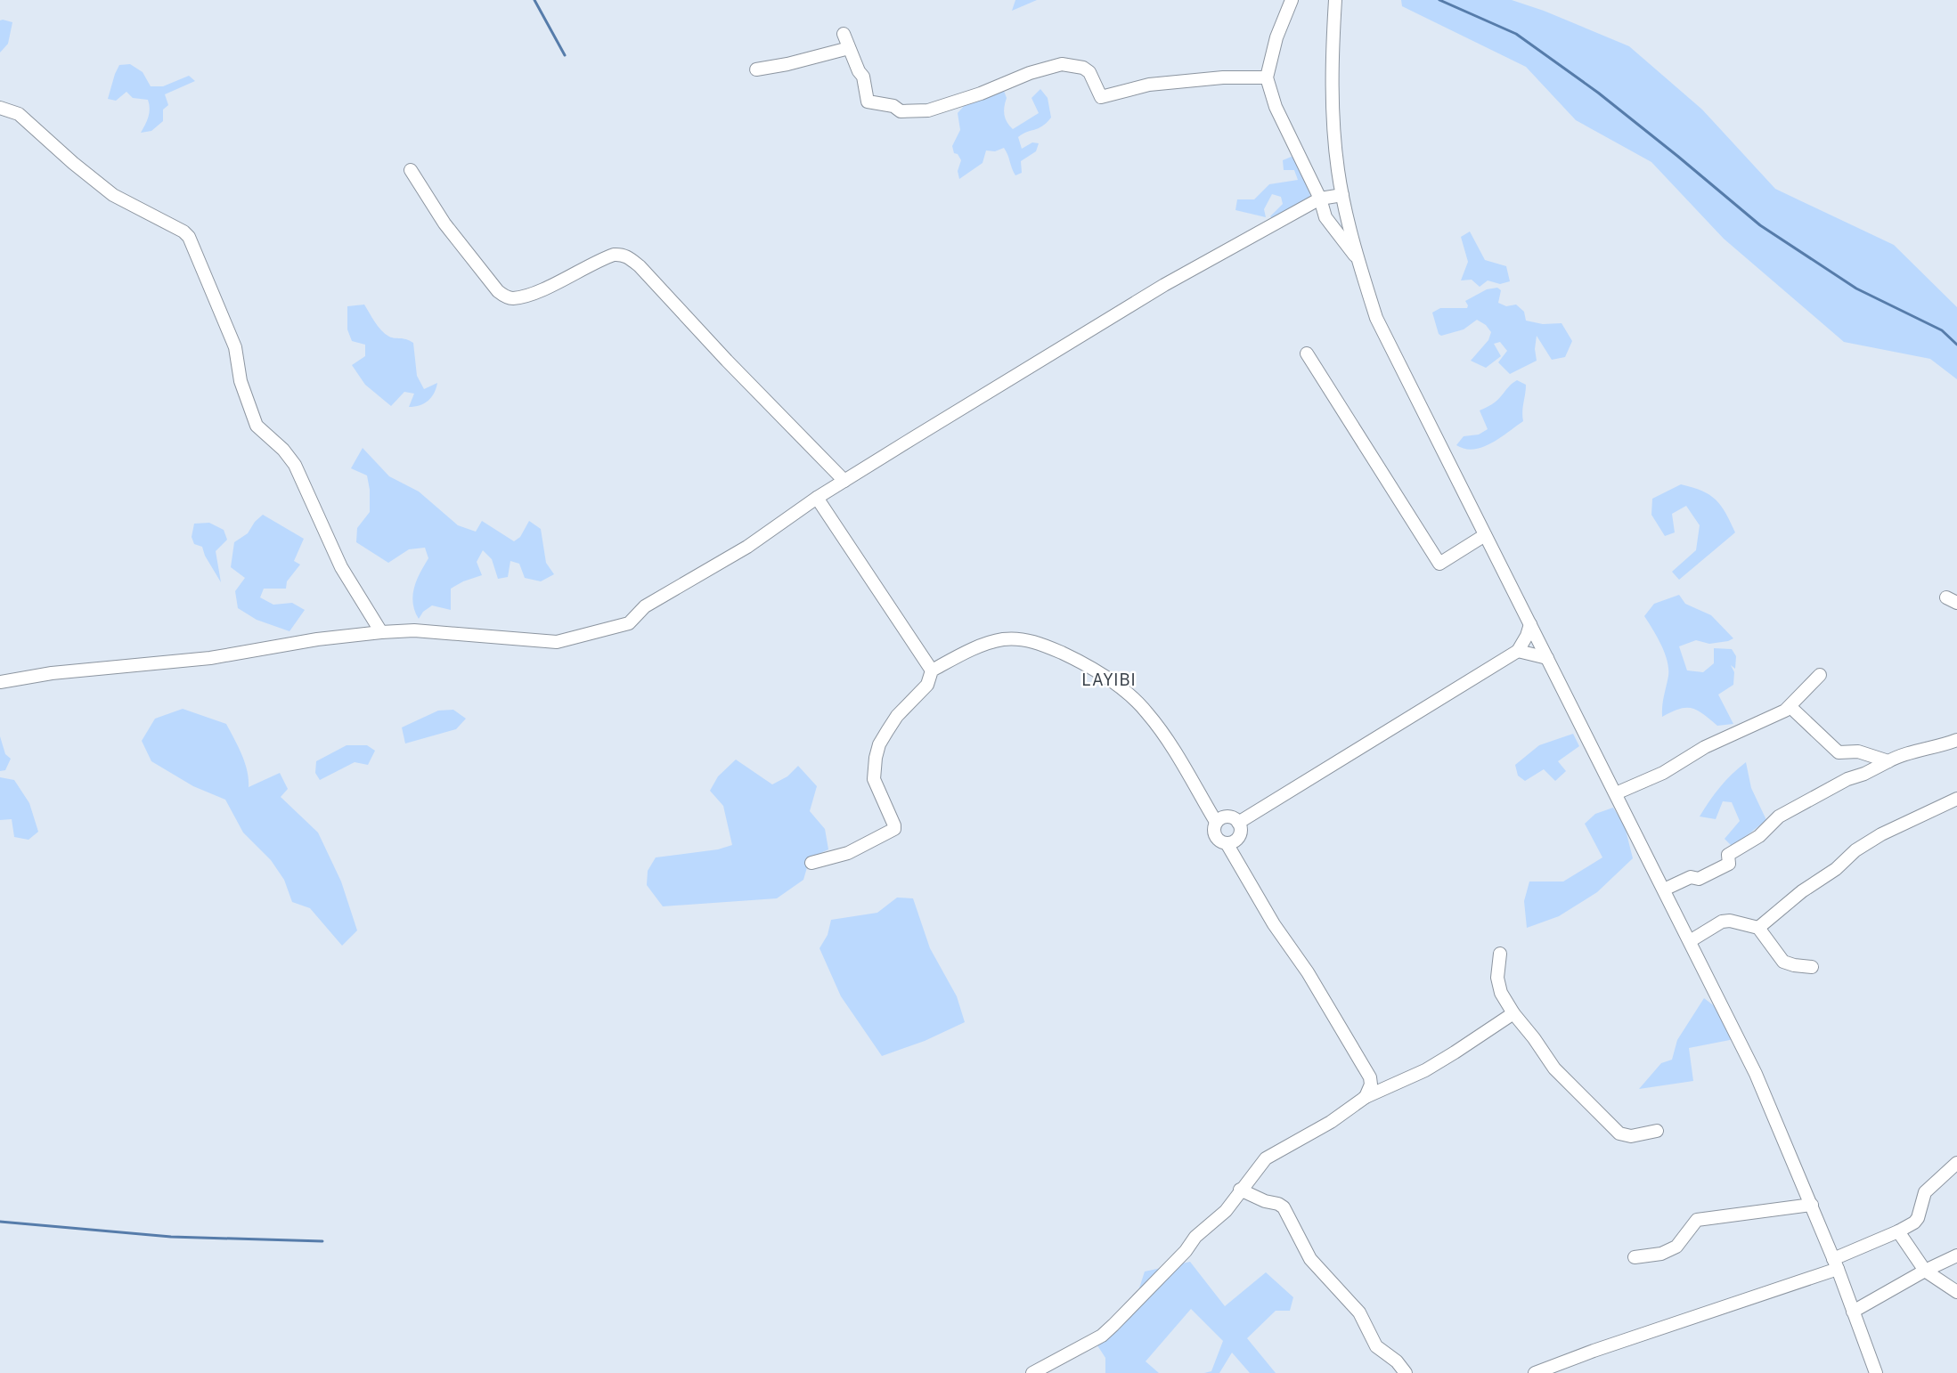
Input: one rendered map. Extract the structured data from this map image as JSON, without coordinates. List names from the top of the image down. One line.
{"districts":["LAYIBI"]}
